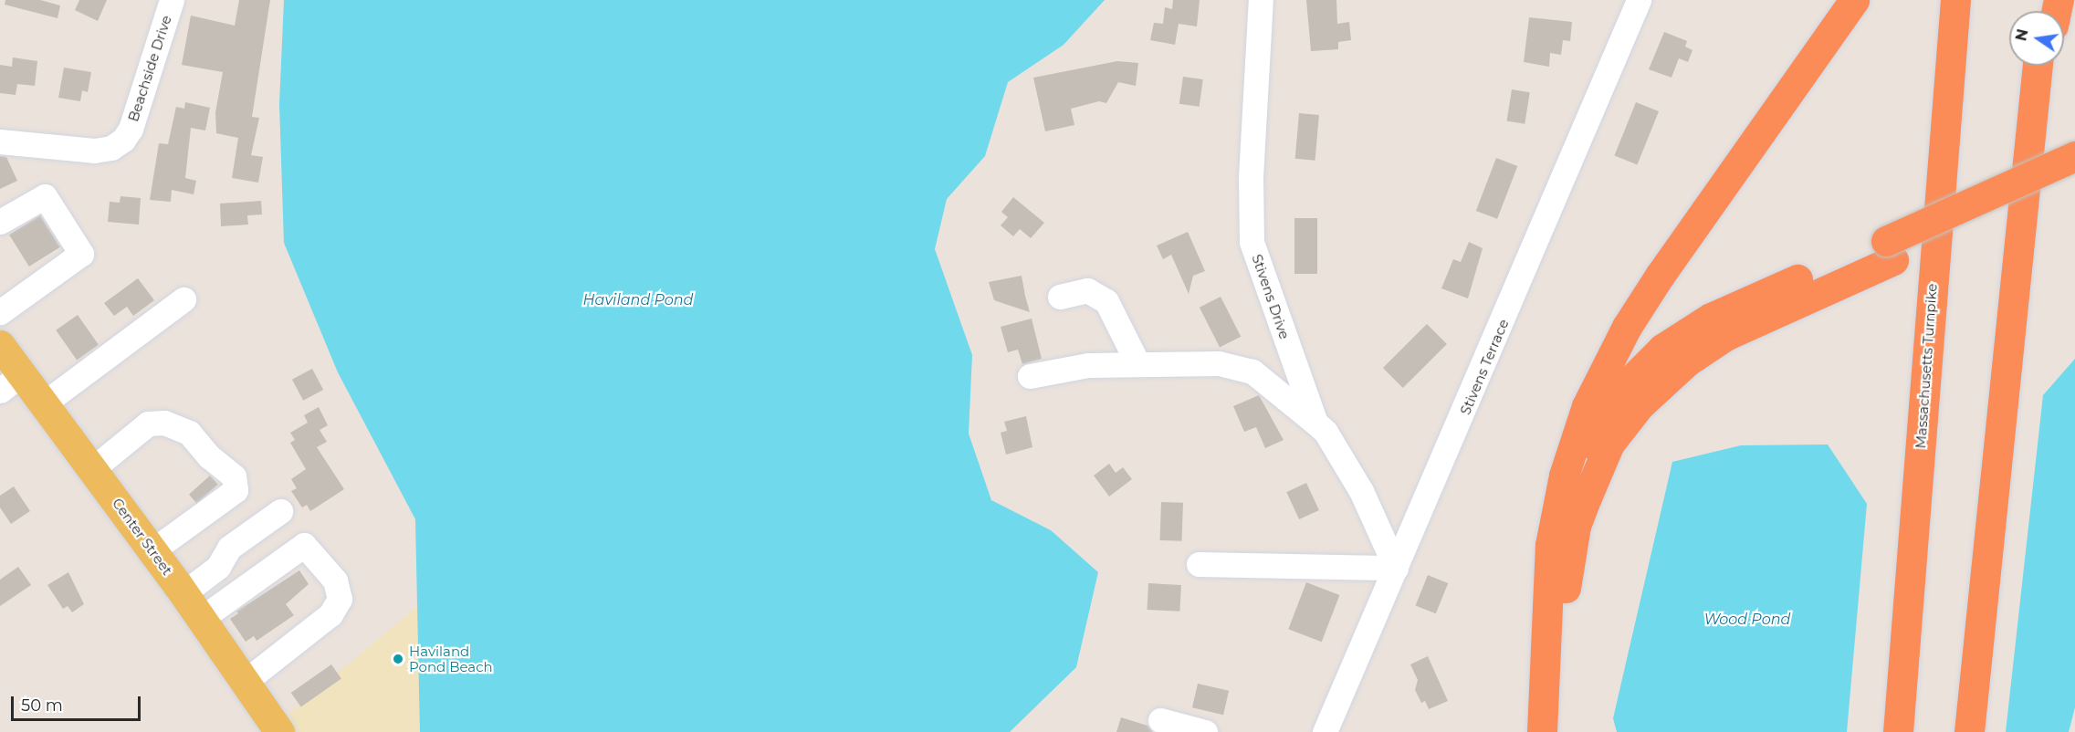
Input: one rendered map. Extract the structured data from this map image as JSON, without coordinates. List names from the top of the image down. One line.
{"streets":{"highway":["Massachusetts Turnpike"],"main road":["Center Street"],"street":["Beachside Drive","Stivens Drive","Stivens Terrace"]},"crossings":[["Stivens Drive","Stivens Terrace"]],"water":["Haviland Pond","Wood Pond"],"places":["Haviland Pond Beach"],"scale_bar":"50 m","north":"left"}
